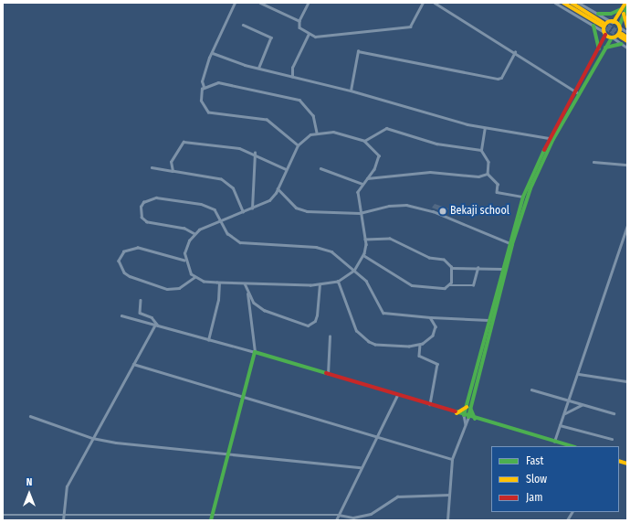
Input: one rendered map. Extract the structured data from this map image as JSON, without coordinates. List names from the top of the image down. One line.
{"places":["Bekaji school"],"legend":["Fast","Slow","Jam"],"north":"top"}
